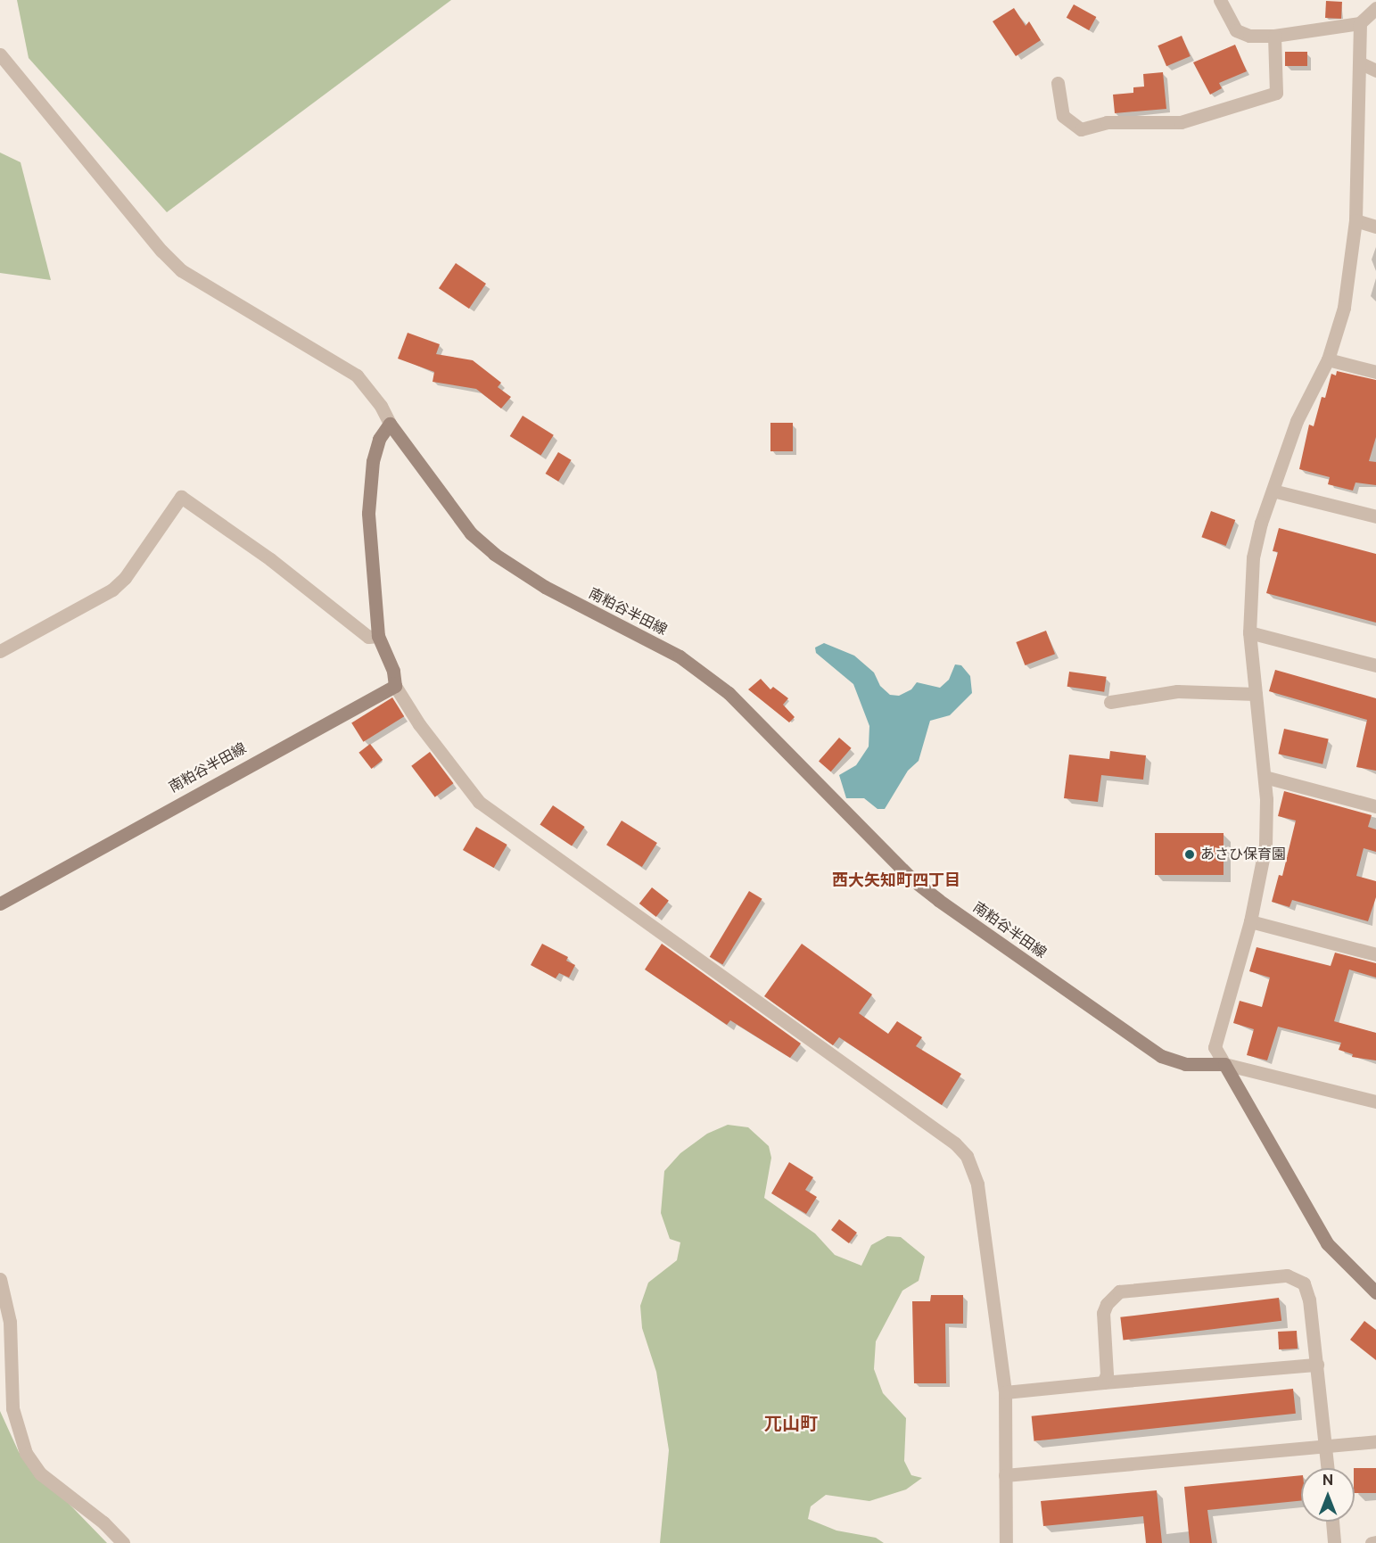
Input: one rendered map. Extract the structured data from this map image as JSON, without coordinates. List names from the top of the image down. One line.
{"streets":{"main road":["南粕谷半田線"]},"districts":["西大矢知町四丁目","兀山町"],"places":["あさひ保育園"],"north":"top"}
